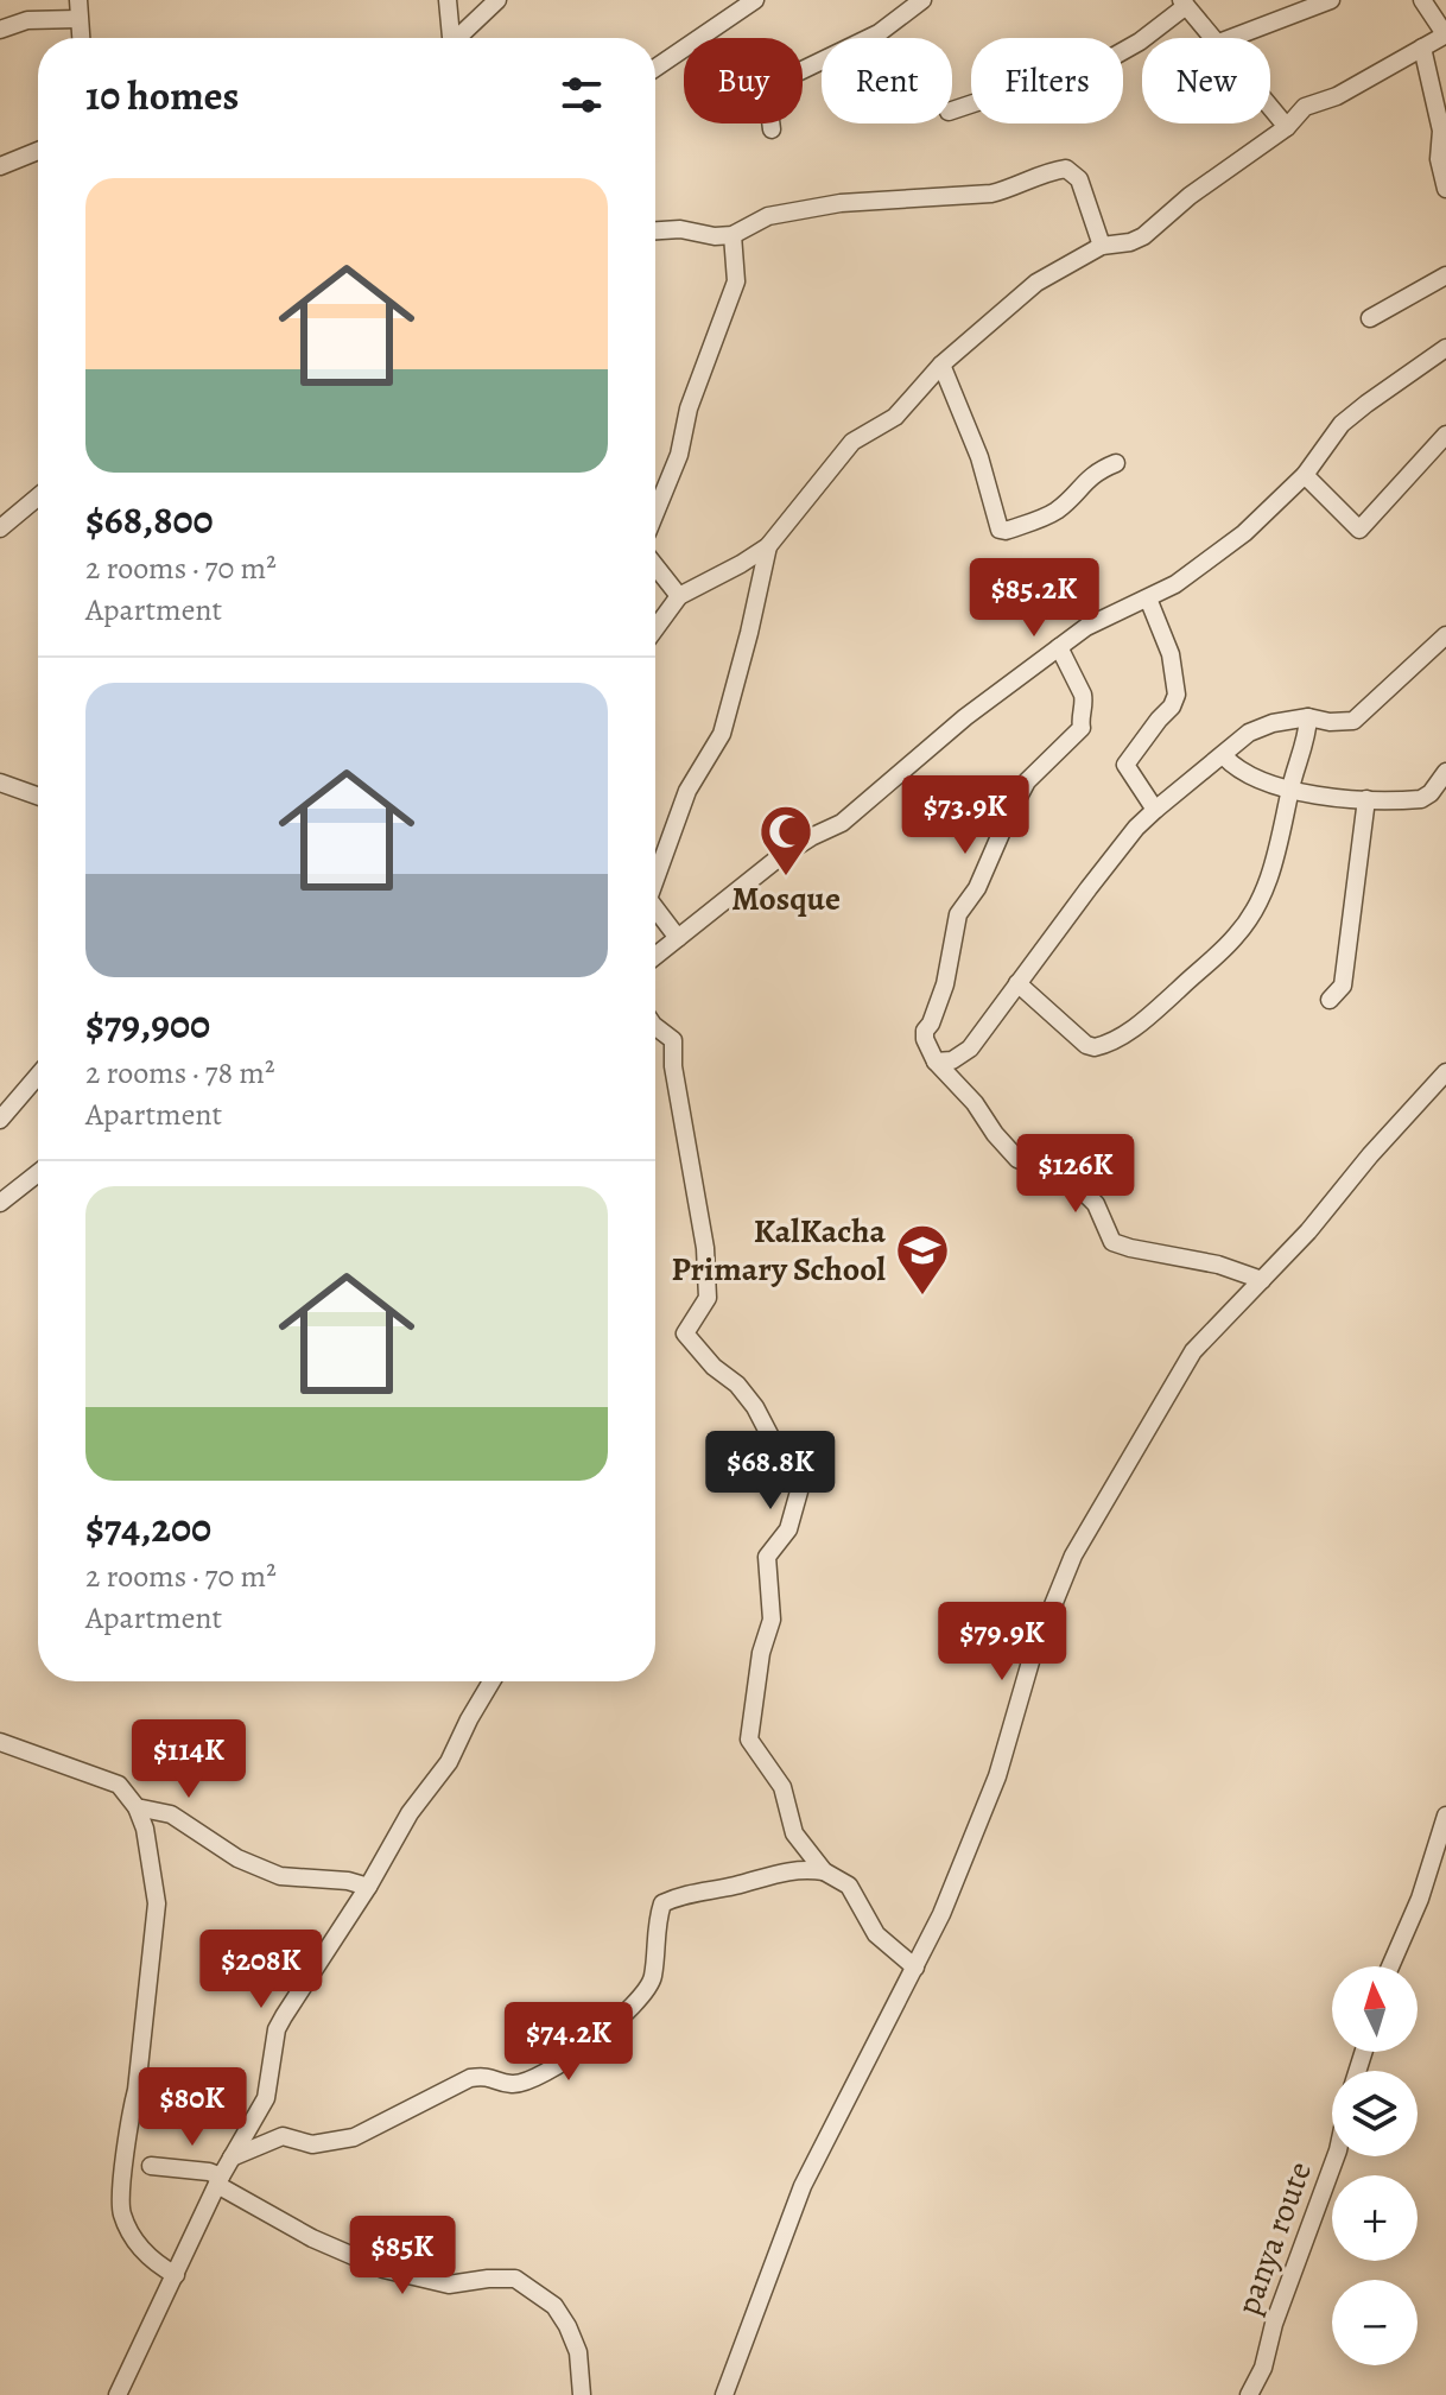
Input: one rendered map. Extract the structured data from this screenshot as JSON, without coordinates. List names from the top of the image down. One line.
{"streets":{"street":["panya route"]},"places":{"mosque":["Mosque"],"school or university":["KalKacha Primary School"]},"north":"top","page":{"chip":["Buy","Rent","Filters","New"],"heading":"10 homes","list":[{"name":"$68,800","note":"2 rooms · 70 m² · Apartment"},{"name":"$79,900","note":"2 rooms · 78 m² · Apartment"},{"name":"$74,200","note":"2 rooms · 70 m² · Apartment"}],"price":["$85.2K","$73.9K","$126K","$68.8K","$79.9K","$114K","$208K","$74.2K","$80K","$85K"],"map_buttons":["+","−"]}}
